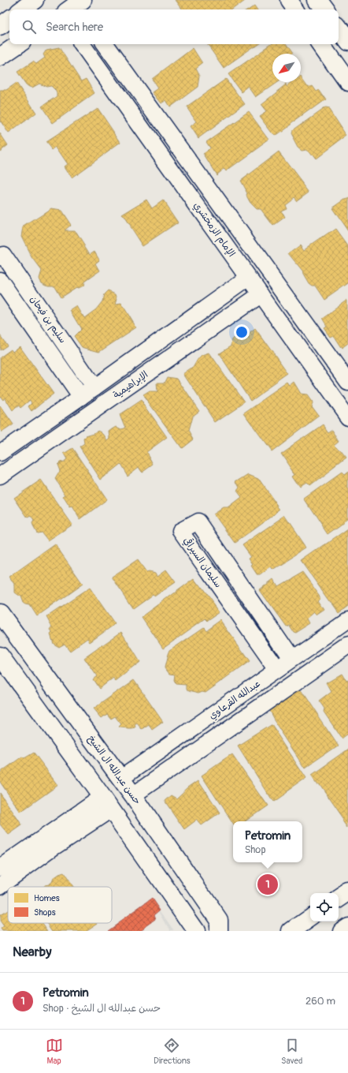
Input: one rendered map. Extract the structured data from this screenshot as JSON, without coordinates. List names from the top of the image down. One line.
{"streets":{"street":["الإمام الزمخشري","سليم بن فيحان","الإبراهيمية","سليمان السيراقي","عبدالله القرعاوي","حسن عبدالله ال الشيخ"]},"crossings":[["الإمام الزمخشري","الإبراهيمية"],["سليم بن فيحان","الإبراهيمية"],["سليمان السيراقي","عبدالله القرعاوي"],["عبدالله القرعاوي","حسن عبدالله ال الشيخ"]],"legend":["Homes","Shops"],"north":"bottom left","page":{"search":"Search here","popup":["Petromin","Shop"],"pins":"1","heading":"Nearby","list":[{"mark":"1","name":"Petromin","note":"Shop · حسن عبدالله ال الشيخ","value":"260 m"}],"nav":["Map","Directions","Saved"]}}
